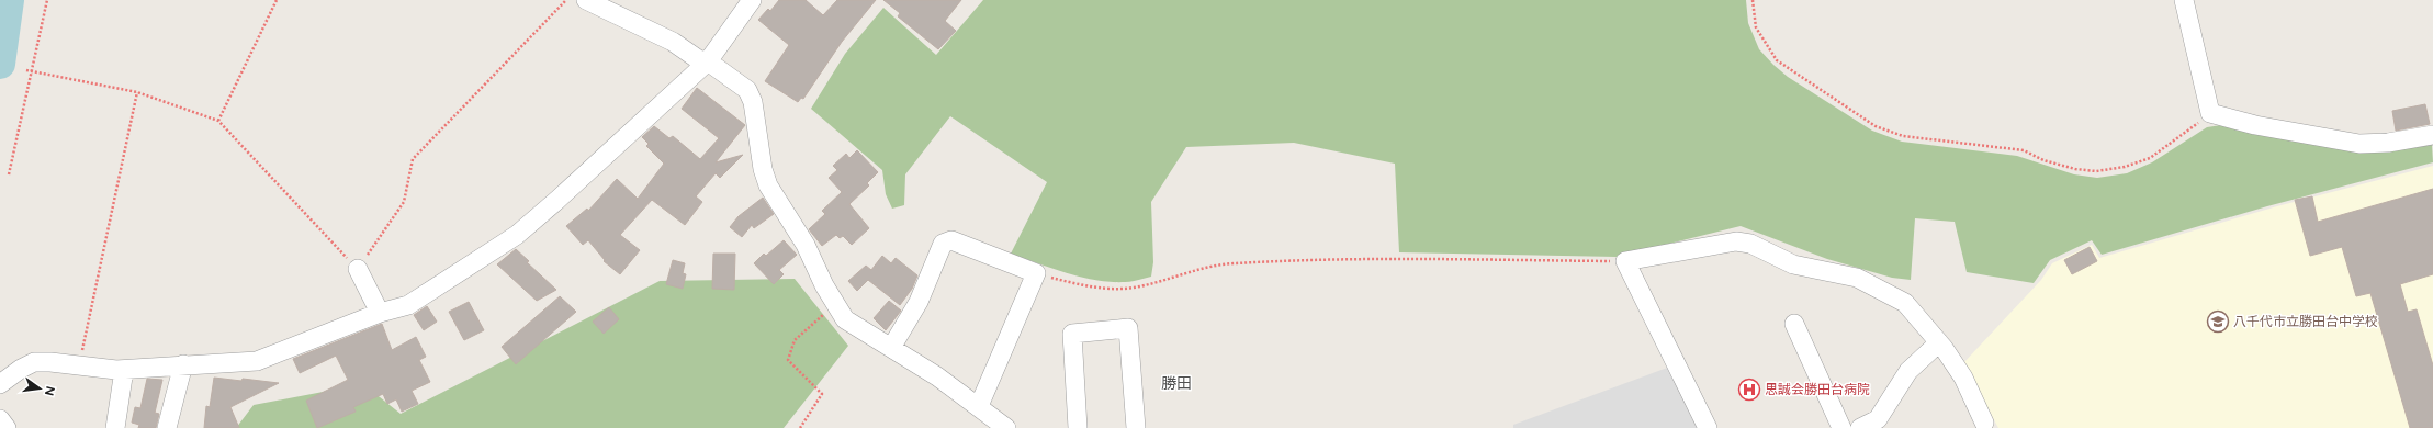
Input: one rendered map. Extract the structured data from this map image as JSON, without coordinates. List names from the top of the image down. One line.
{"districts":["勝田"],"places":{"school or university":["八千代市立勝田台中学校"],"hospital":["思誠会勝田台病院"]},"north":"right"}
